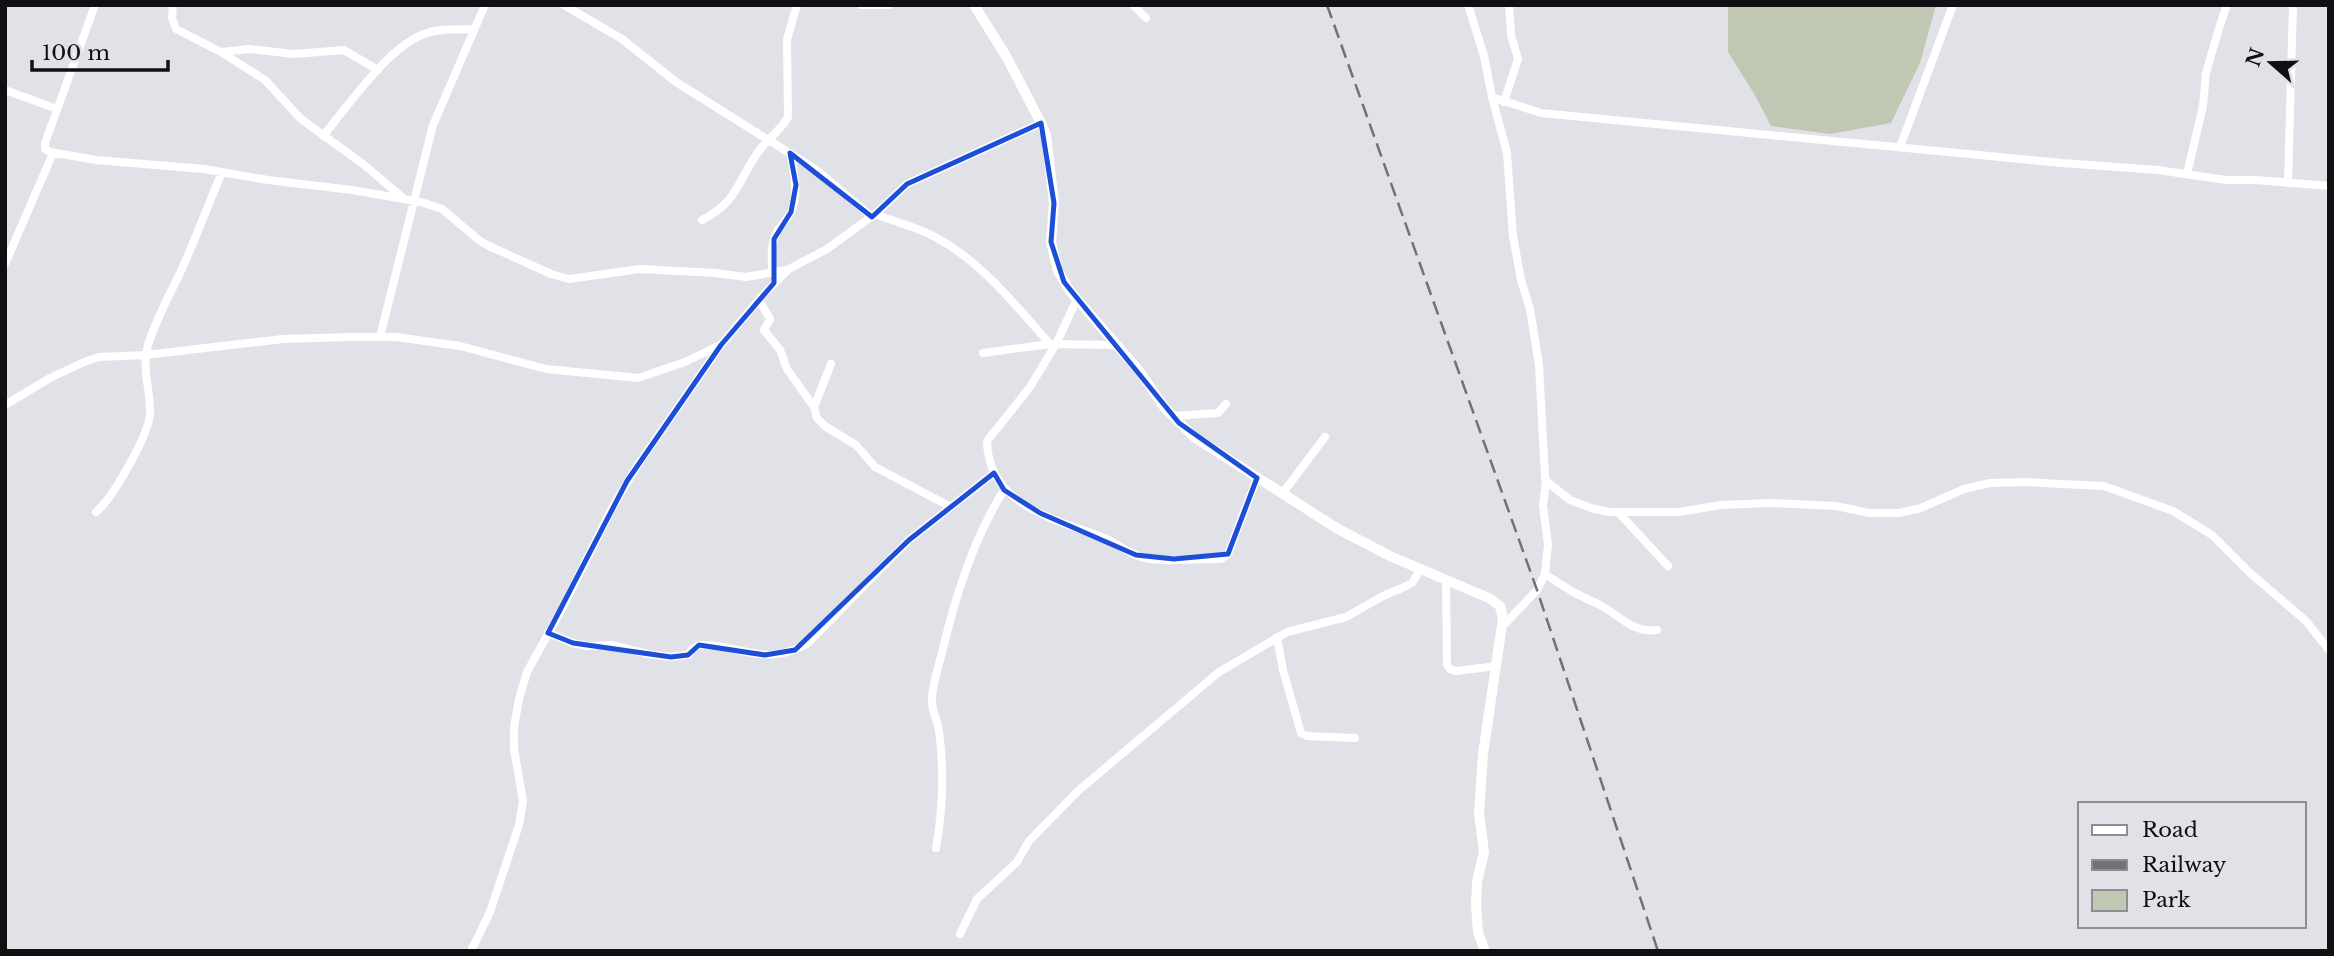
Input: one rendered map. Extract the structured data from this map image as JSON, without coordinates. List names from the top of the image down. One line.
{"legend":["Road","Railway","Park"],"scale_bar":"100 m","north":"left"}
